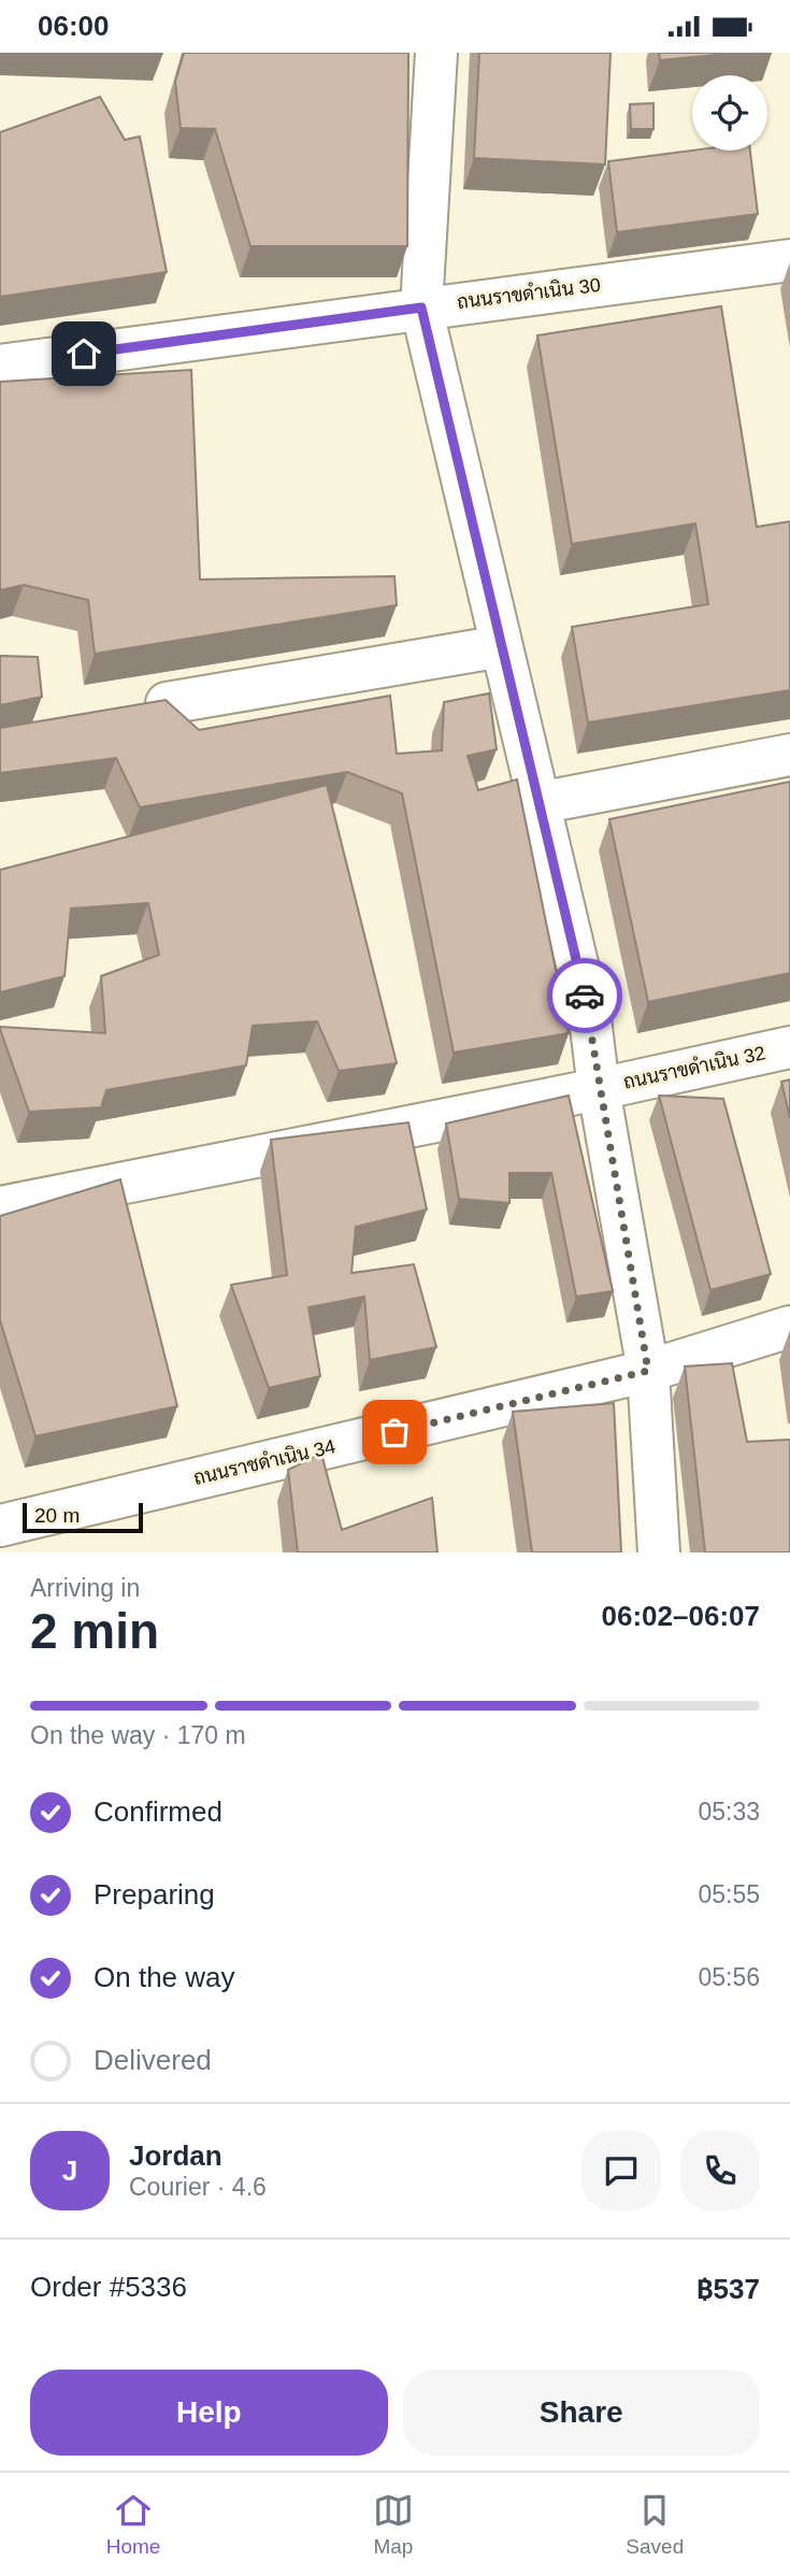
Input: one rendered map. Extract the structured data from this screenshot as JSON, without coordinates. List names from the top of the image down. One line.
{"streets":{"street":["ถนนราขดำเนิน 30","ถนนราขดำเนิน 32","ถนนราชดำเนิน 34"]},"scale_bar":"20 m","page":{"status":"06:00","scale":"20 m","heading":["2 min","Arriving in","06:02–06:07"],"panel":["Jordan","Courier · 4.6","Order #5336","฿537"],"bar":"On the way · 170 m","list":[["Confirmed","05:33"],["Preparing","05:55"],["On the way","05:56"],"Delivered"],"round":"J","buttons":["Help","Share"],"tabs":["Home","Map","Saved"]}}
